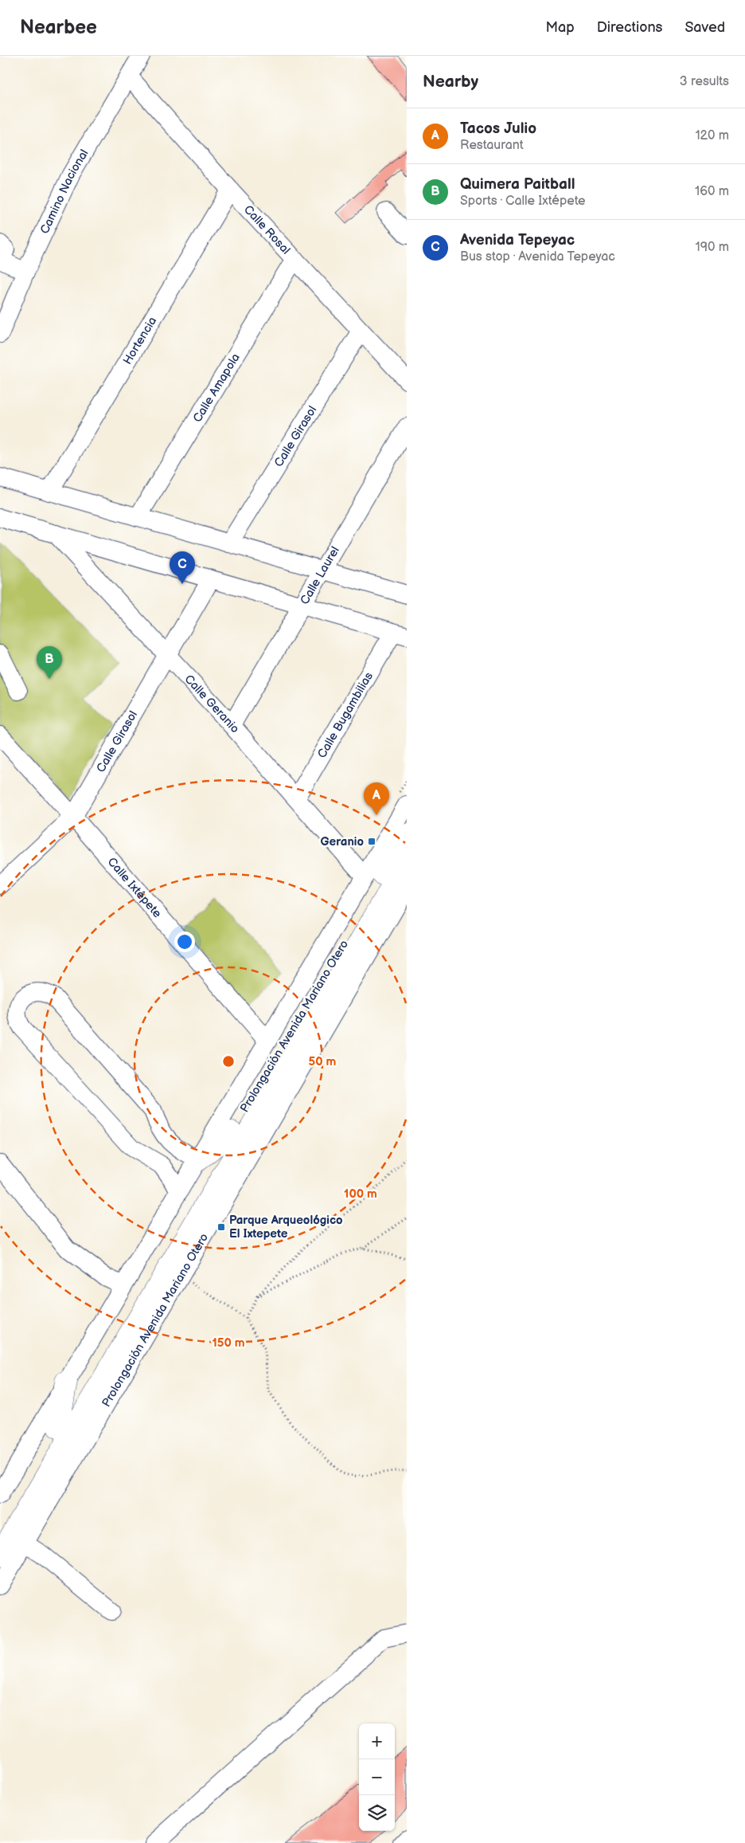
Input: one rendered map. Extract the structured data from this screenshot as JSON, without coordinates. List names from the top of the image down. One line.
{"streets":{"main road":["Prolongación Avenida Mariano Otero"],"street":["Camino Nacional","Calle Rosal","Hortencia","Calle Amapola","Calle Girasol","Calle Laurel","Calle Geranio","Calle Bugambilias","Calle Ixtépete"]},"crossings":[["Camino Nacional","Calle Rosal"],["Calle Rosal","Hortencia"],["Calle Rosal","Calle Amapola"],["Calle Rosal","Calle Girasol"],["Calle Girasol","Calle Geranio"],["Calle Girasol","Calle Ixtépete"],["Calle Laurel","Calle Geranio"],["Calle Geranio","Calle Bugambilias"],["Calle Geranio","Prolongación Avenida Mariano Otero"],["Calle Ixtépete","Prolongación Avenida Mariano Otero"]],"places":{"transit":["Geranio","Parque Arqueológico El Ixtepete"]},"page":{"header":"Nearbee","nav":["Map","Directions","Saved"],"heading":["Nearby","3 results"],"list":[{"mark":"A","name":"Tacos Julio","note":"Restaurant","value":"120 m"},{"mark":"B","name":"Quimera Paitball","note":"Sports · Calle Ixtépete","value":"160 m"},{"mark":"C","name":"Avenida Tepeyac","note":"Bus stop · Avenida Tepeyac","value":"190 m"}],"pins":["C","B","A"],"map_buttons":["+","−"]},"rings":["50 m","100 m","150 m"]}
